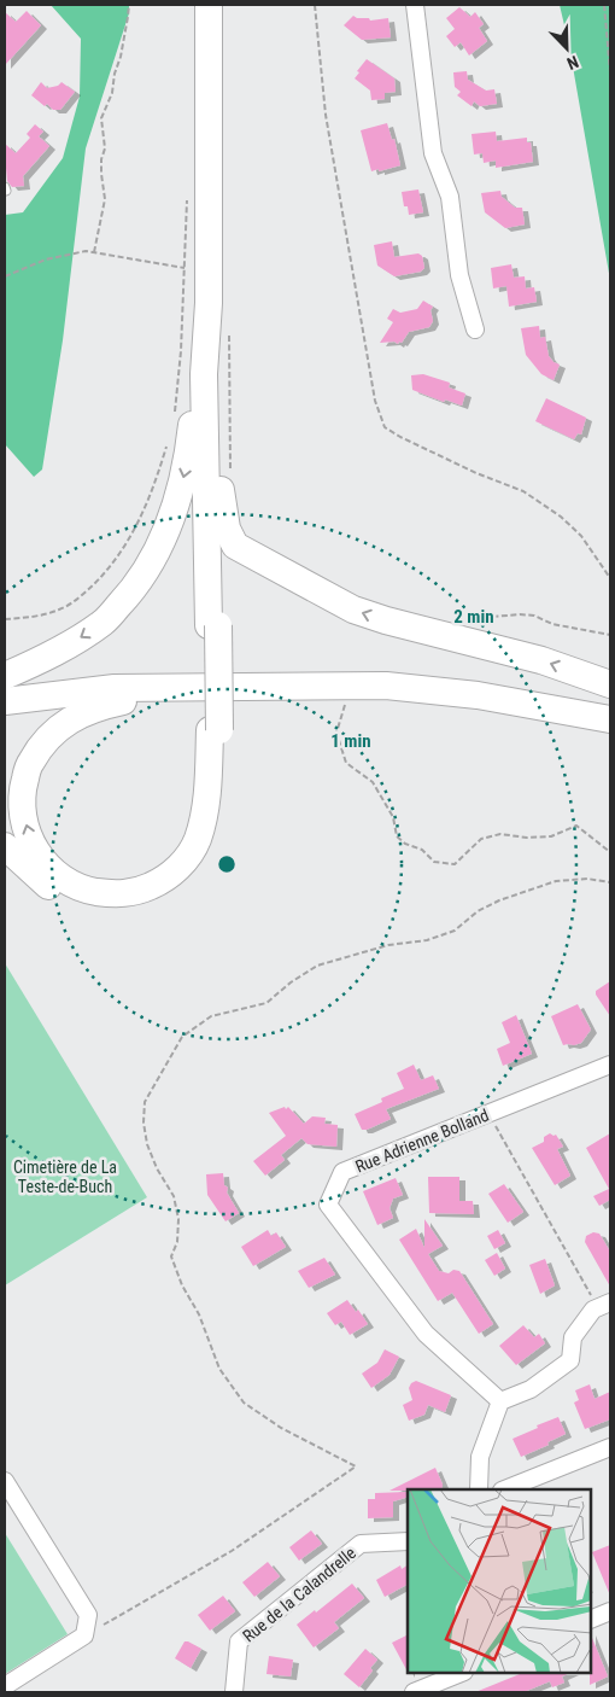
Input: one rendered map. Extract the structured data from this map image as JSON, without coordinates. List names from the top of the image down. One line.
{"streets":{"street":["Rue Adrienne Bolland","Rue de la Calandrelle"]},"parks":["Cimetière de La Teste-de-Buch"],"north":"bottom right","rings":["2 min","1 min"]}
